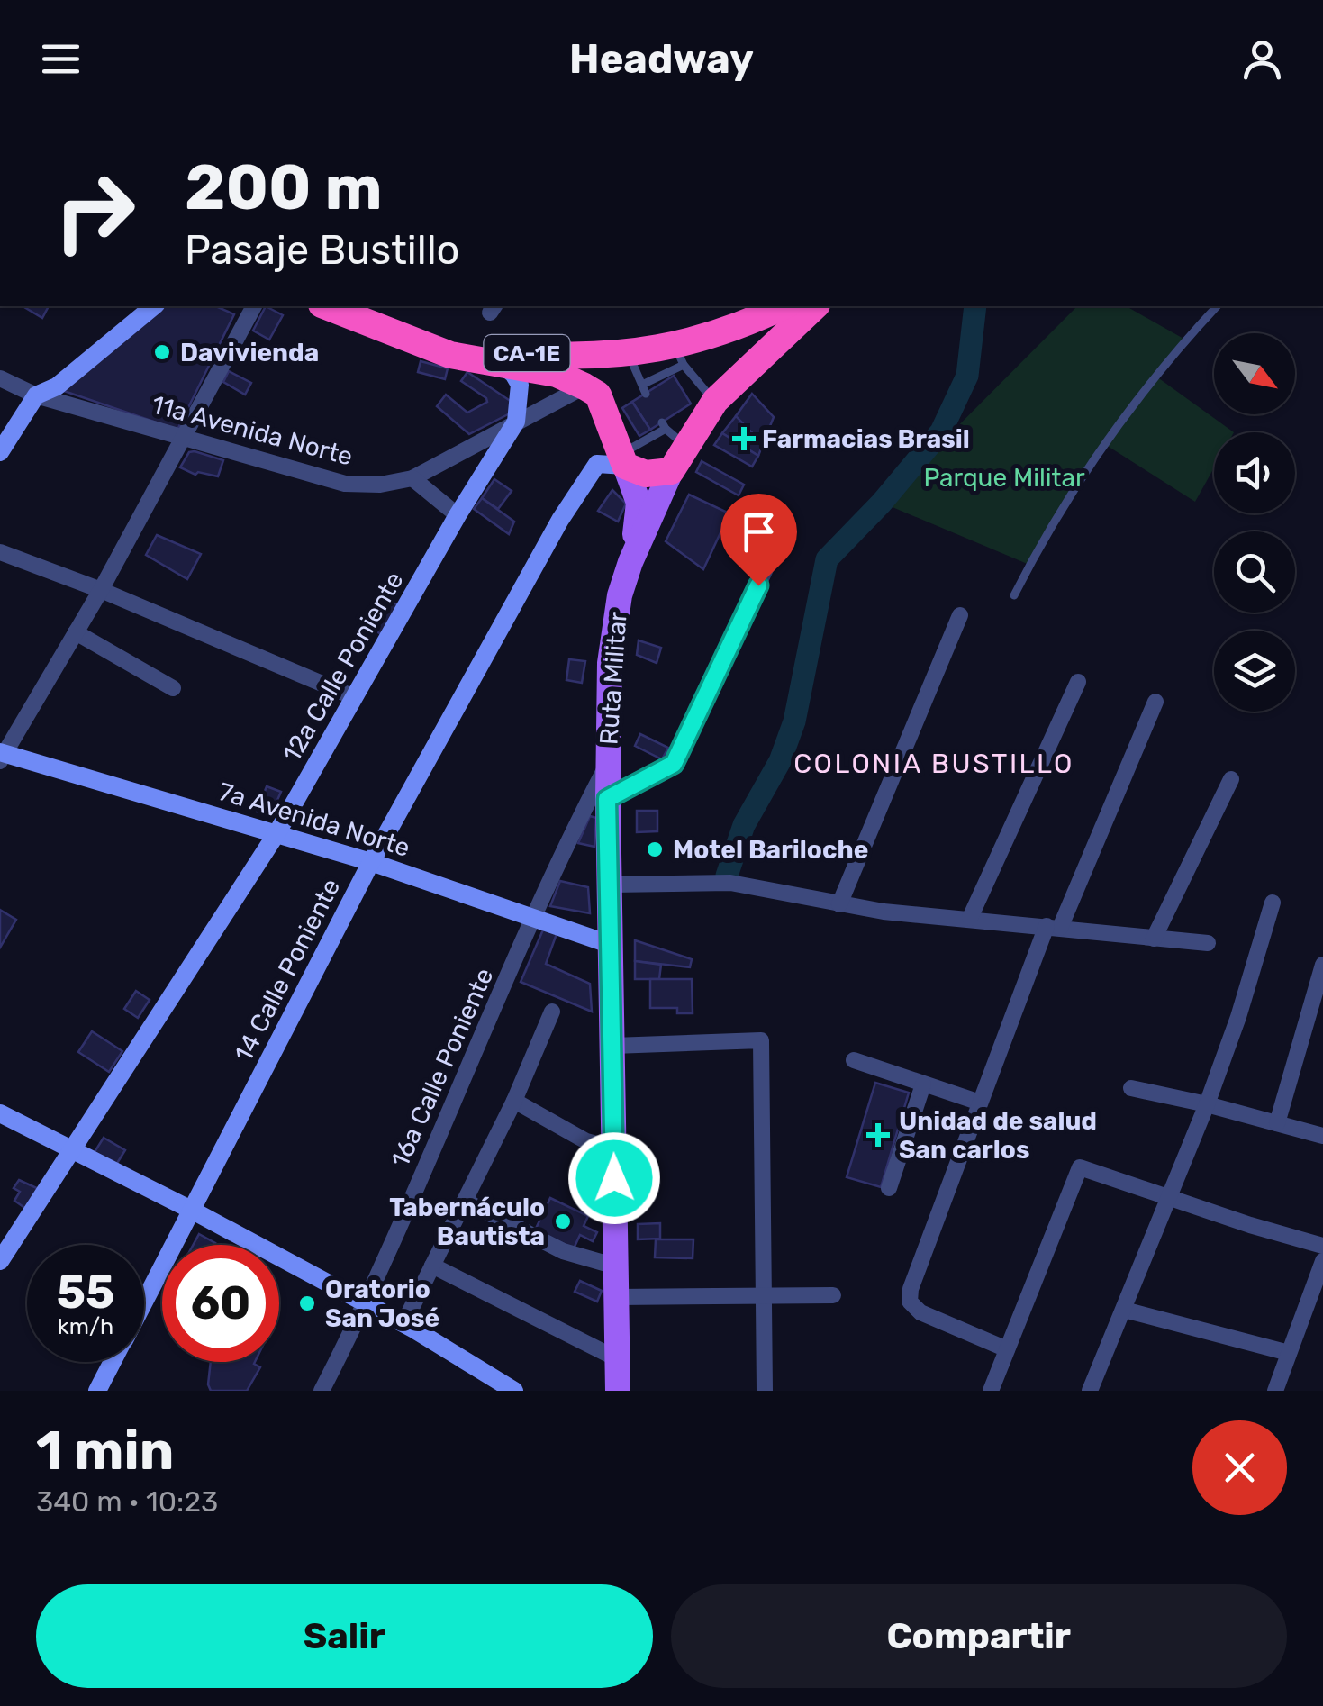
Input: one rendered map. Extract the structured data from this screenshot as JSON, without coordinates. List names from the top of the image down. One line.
{"streets":{"highway":["CA-1E"],"main road":["Ruta Militar"],"street":["11a Avenida Norte","12a Calle Poniente","7a Avenida Norte","14 Calle Poniente","16a Calle Poniente"]},"crossings":[["CA-1E","11a Avenida Norte"],["CA-1E","Ruta Militar"],["CA-1E","14 Calle Poniente"],["11a Avenida Norte","12a Calle Poniente"],["12a Calle Poniente","7a Avenida Norte"],["Ruta Militar","7a Avenida Norte"],["Ruta Militar","14 Calle Poniente"],["Ruta Militar","16a Calle Poniente"],["7a Avenida Norte","14 Calle Poniente"],["7a Avenida Norte","16a Calle Poniente"]],"districts":["COLONIA BUSTILLO"],"parks":["Parque Militar"],"places":{"other":["Davivienda","Motel Bariloche","Tabernáculo Bautista","Oratorio San José"],"health":["Farmacias Brasil","Unidad de salud San carlos"]},"north":"bottom right","page":{"header":"Headway","turn":["200 m","Pasaje Bustillo"],"speed":"55 km/h","limit":"60","heading":["1 min","340 m · 10:23"],"buttons":["Salir","Compartir"]}}
